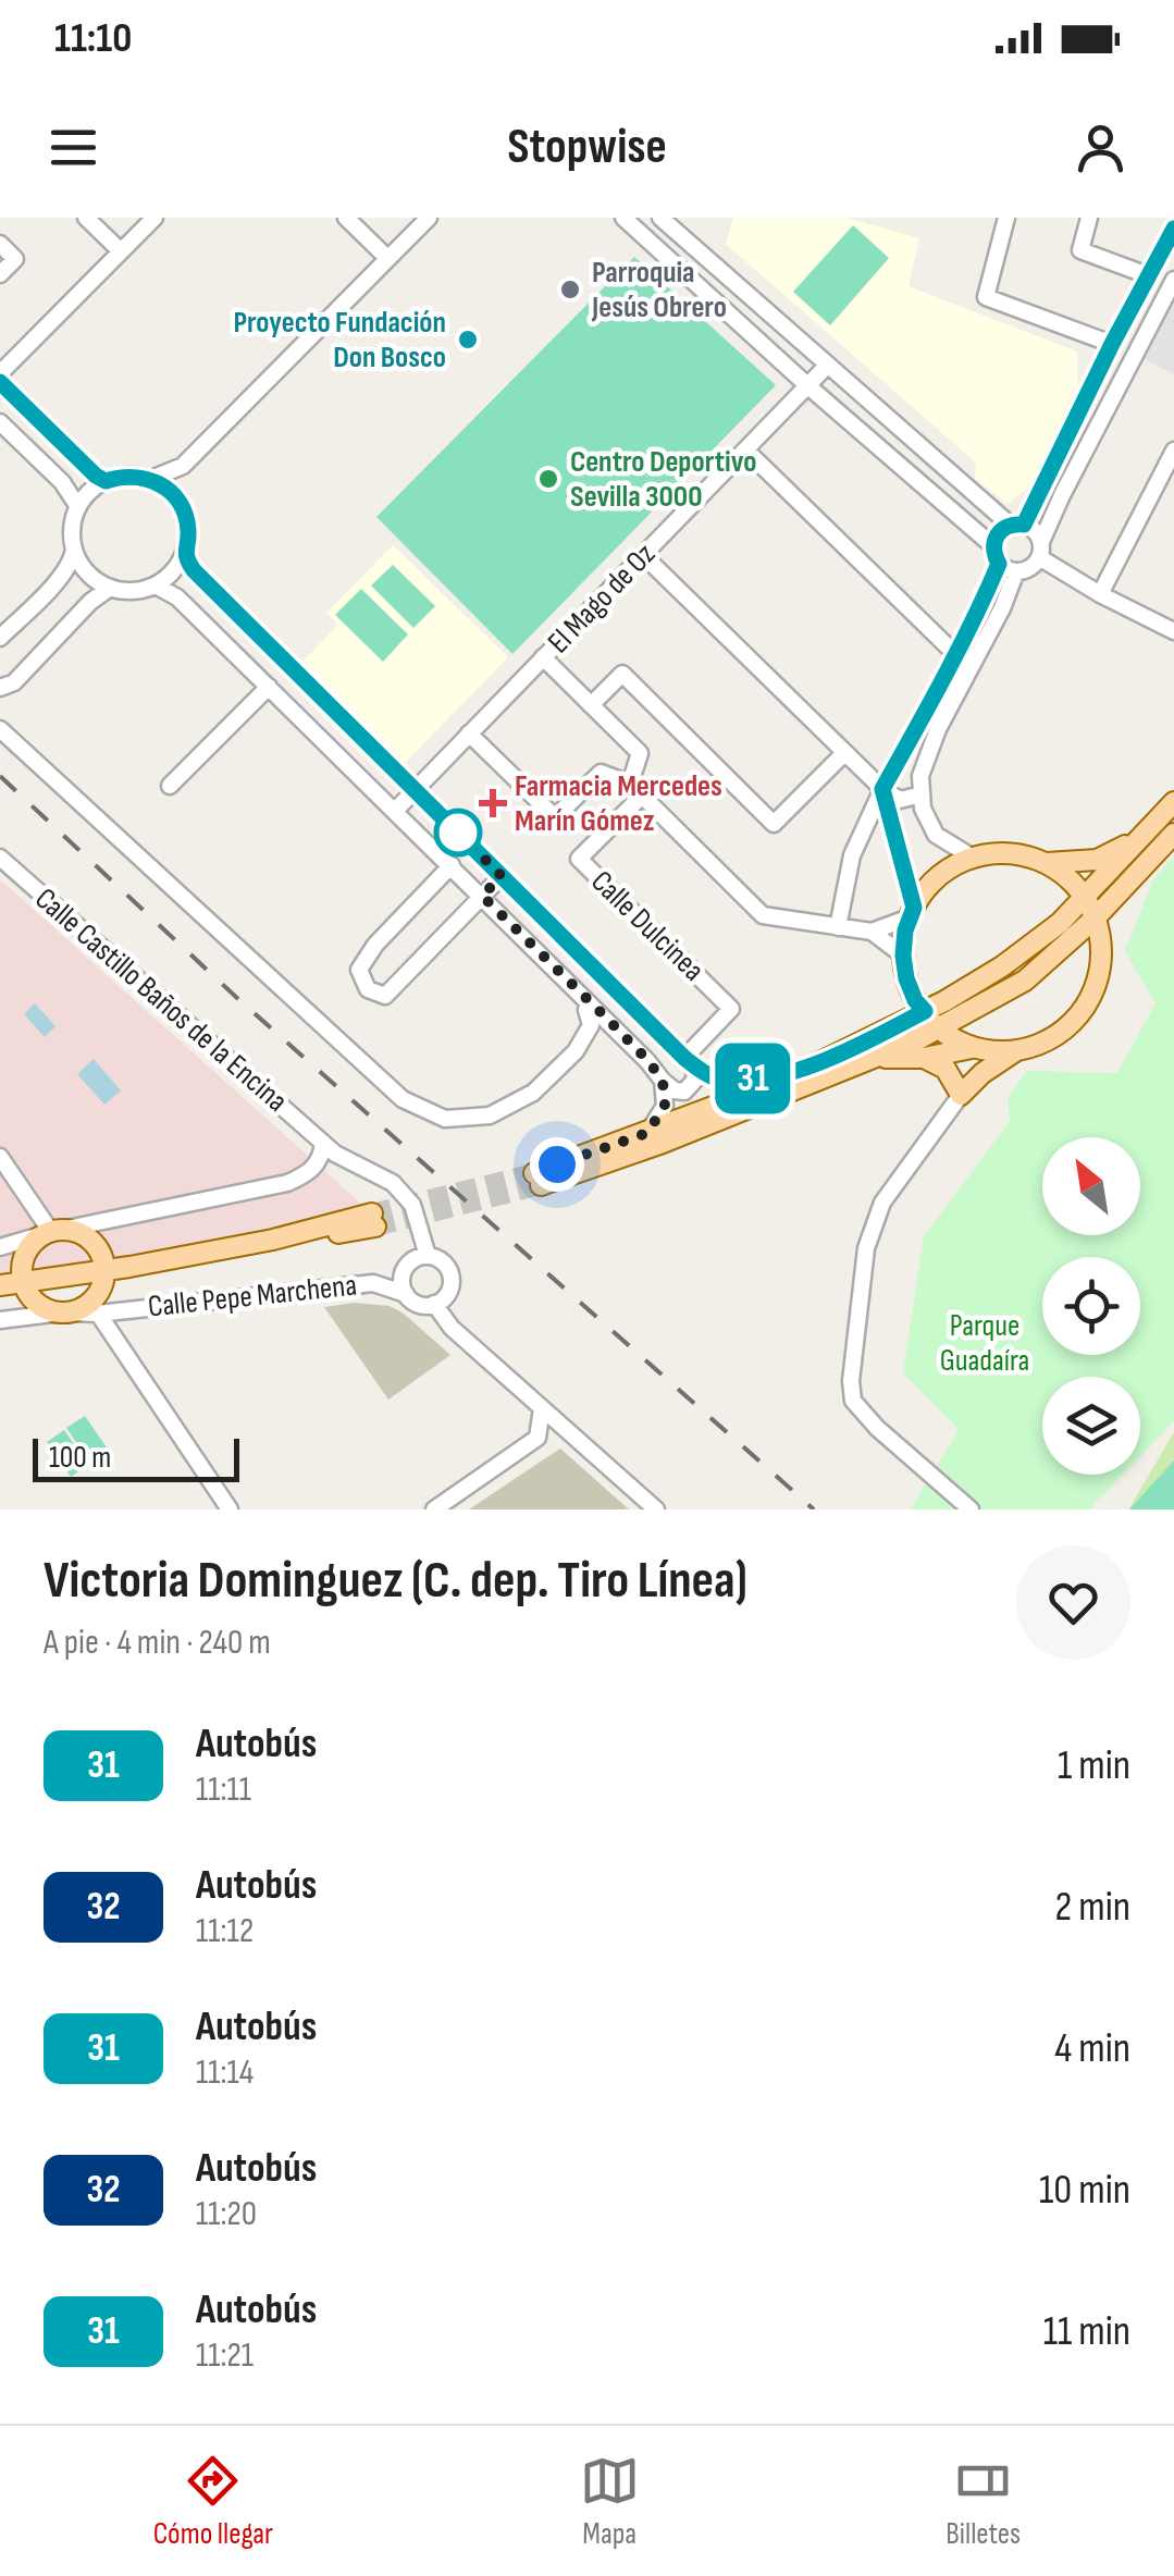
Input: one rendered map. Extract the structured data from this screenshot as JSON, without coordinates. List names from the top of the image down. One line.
{"streets":{"street":["El Mago de Oz","Calle Dulcinea","Calle Castillo Baños de la Encina","Calle Pepe Marchena"]},"crossings":[["Calle Castillo Baños de la Encina","Calle Pepe Marchena"]],"parks":["Parque Guadaíra"],"places":{"other":["Parroquia Jesús Obrero","Proyecto Fundación Don Bosco","Centro Deportivo Sevilla 3000"],"health":["Farmacia Mercedes Marín Gómez"]},"lines":["bus line 31"],"scale_bar":"100 m","north":"top left","page":{"status":"11:10","header":"Stopwise","on_map":"31","scale":"100 m","heading":["Victoria Dominguez (C. dep. Tiro Línea)","A pie · 4 min · 240 m"],"list":[{"mark":"31","name":"Autobús","note":"11:11","value":"1 min"},{"mark":"32","name":"Autobús","note":"11:12","value":"2 min"},{"mark":"31","name":"Autobús","note":"11:14","value":"4 min"},{"mark":"32","name":"Autobús","note":"11:20","value":"10 min"},{"mark":"31","name":"Autobús","note":"11:21","value":"11 min"}],"tabs":["Cómo llegar","Mapa","Billetes"]}}
